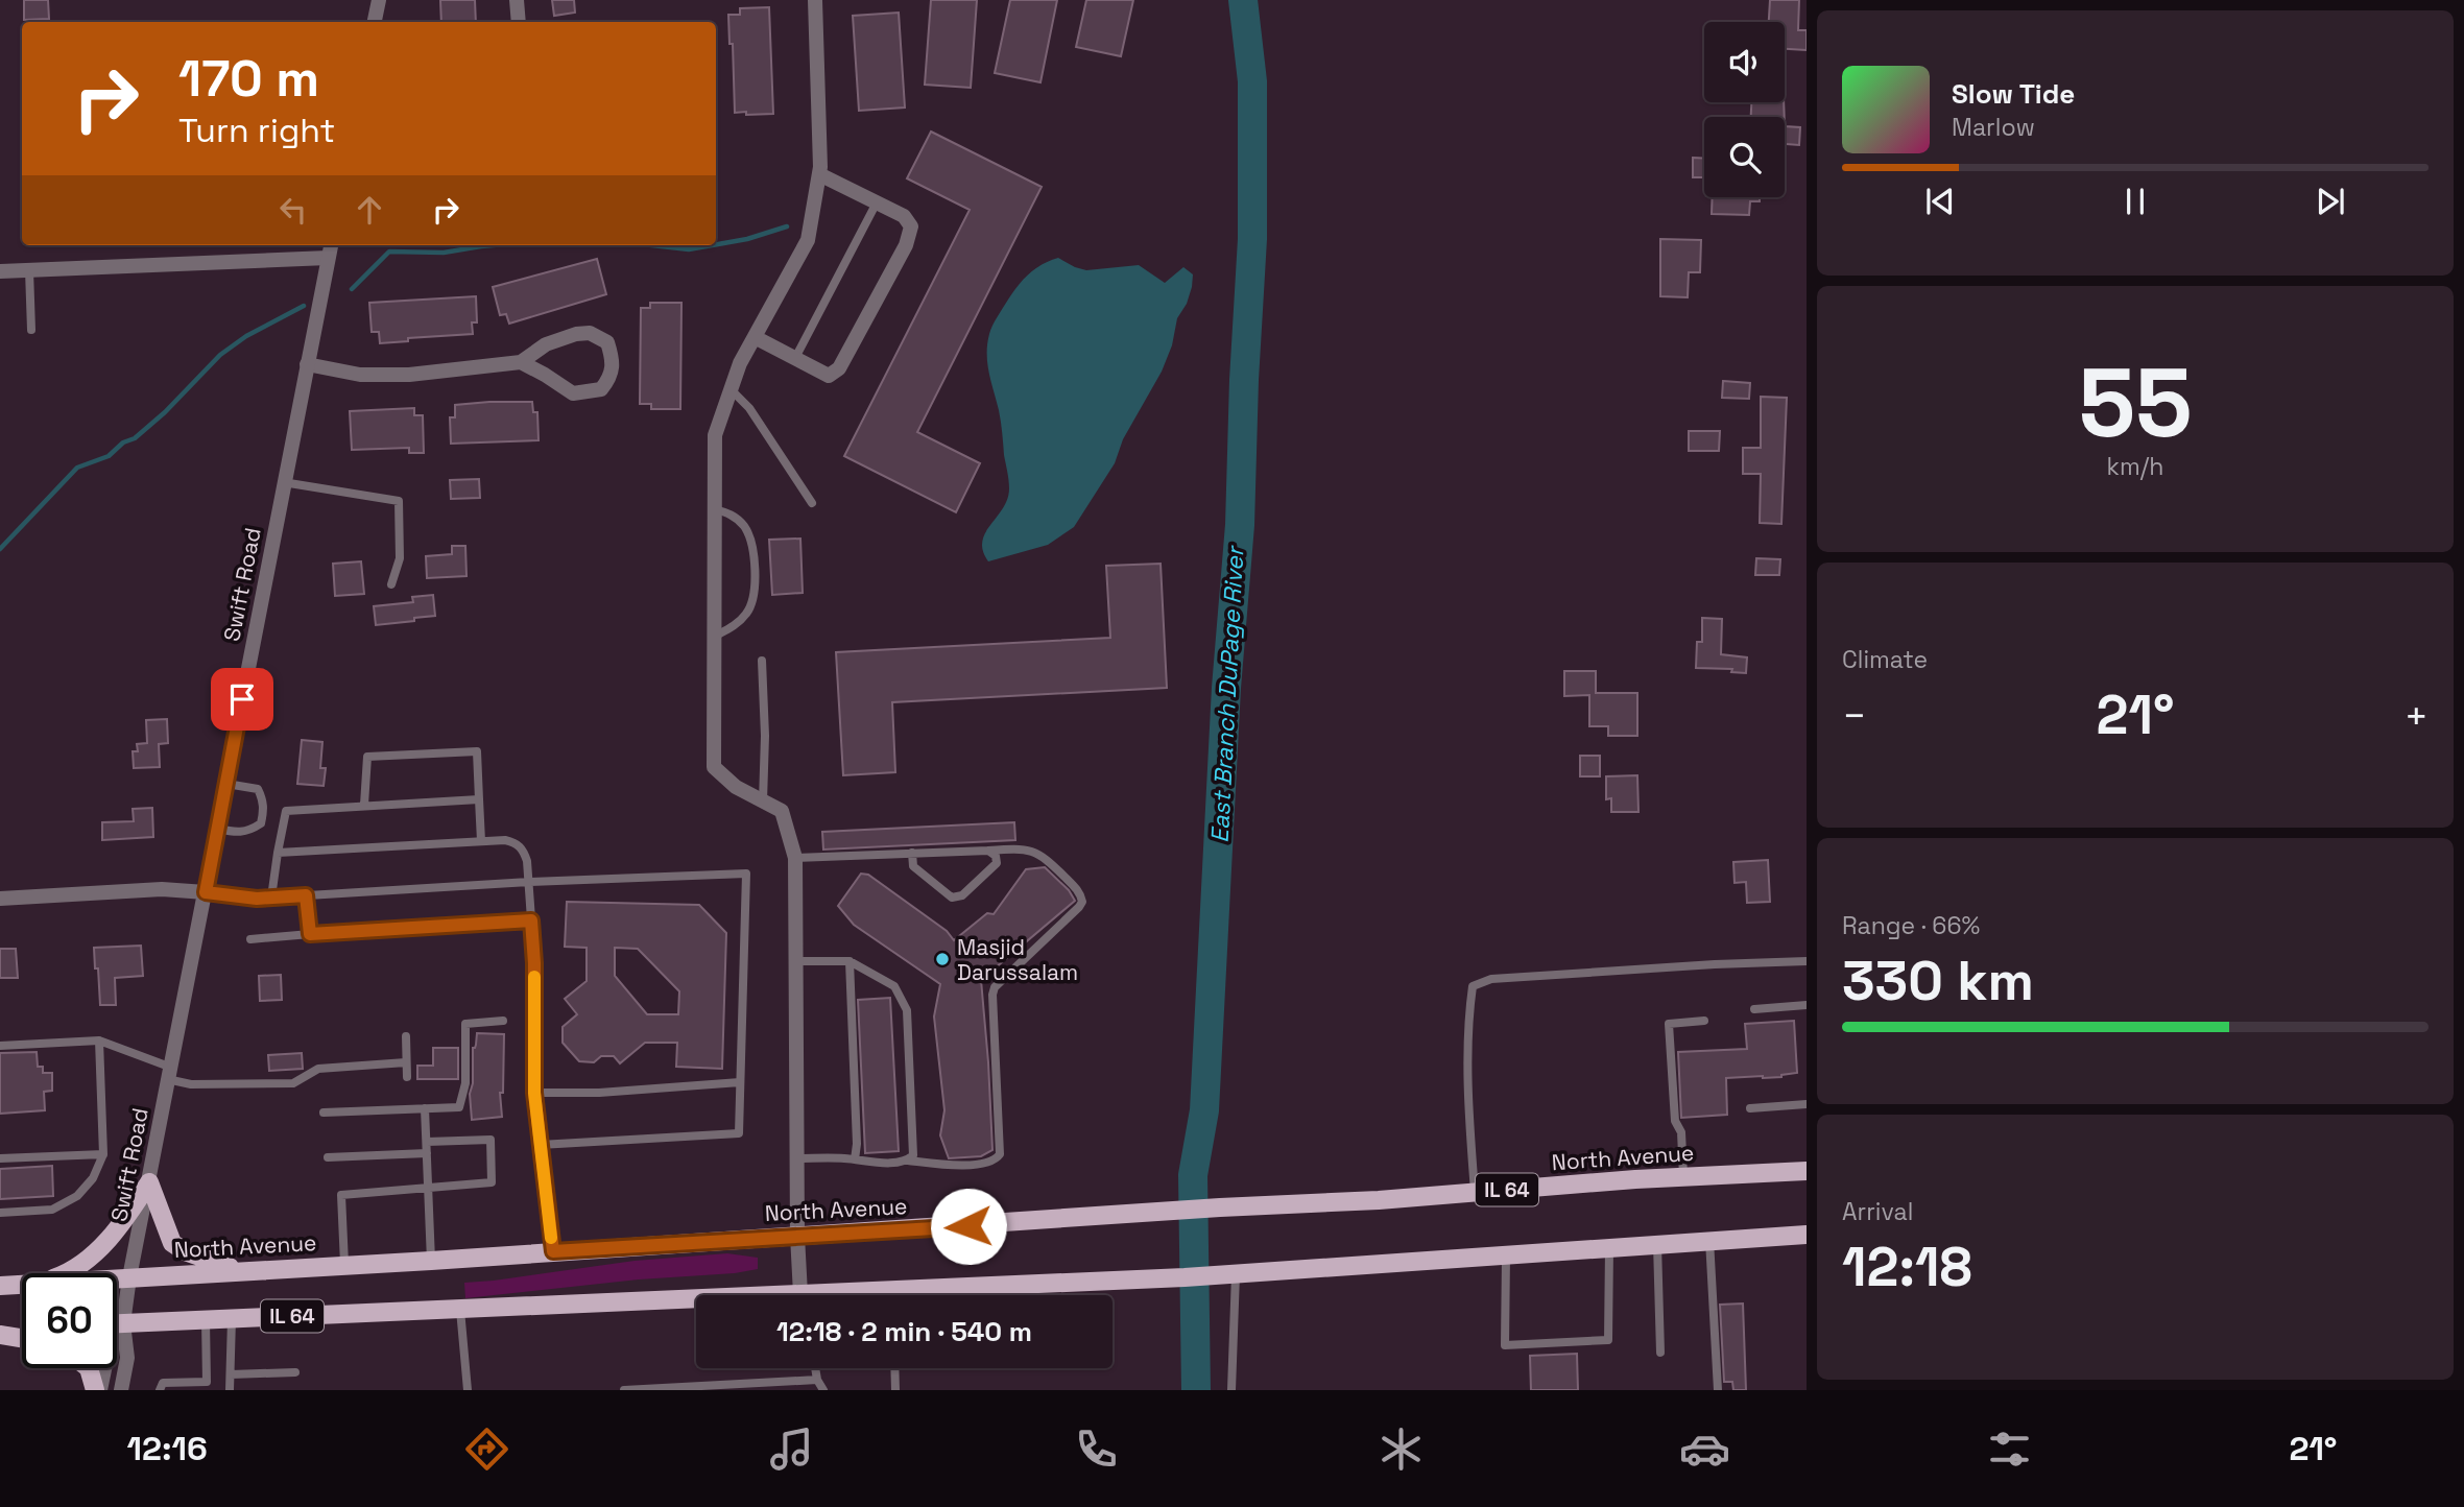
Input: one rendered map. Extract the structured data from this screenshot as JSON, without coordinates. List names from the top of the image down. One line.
{"streets":{"main road":["North Avenue","IL 64"],"street":["Swift Road"]},"crossings":[["Swift Road","North Avenue"],["Swift Road","IL 64"]],"water":["East Branch DuPage River"],"places":["Masjid Darussalam"],"page":{"turn":["170 m","Turn right"],"song":["Slow Tide","Marlow"],"tile":[["55","km/h"],"Climate",["Range · 66%","330 km"],["Arrival","12:18"]],"heat":["−","21°","+"],"limit":"60","trip":"12:18 · 2 min · 540 m","tabs":["12:16","21°"]}}
